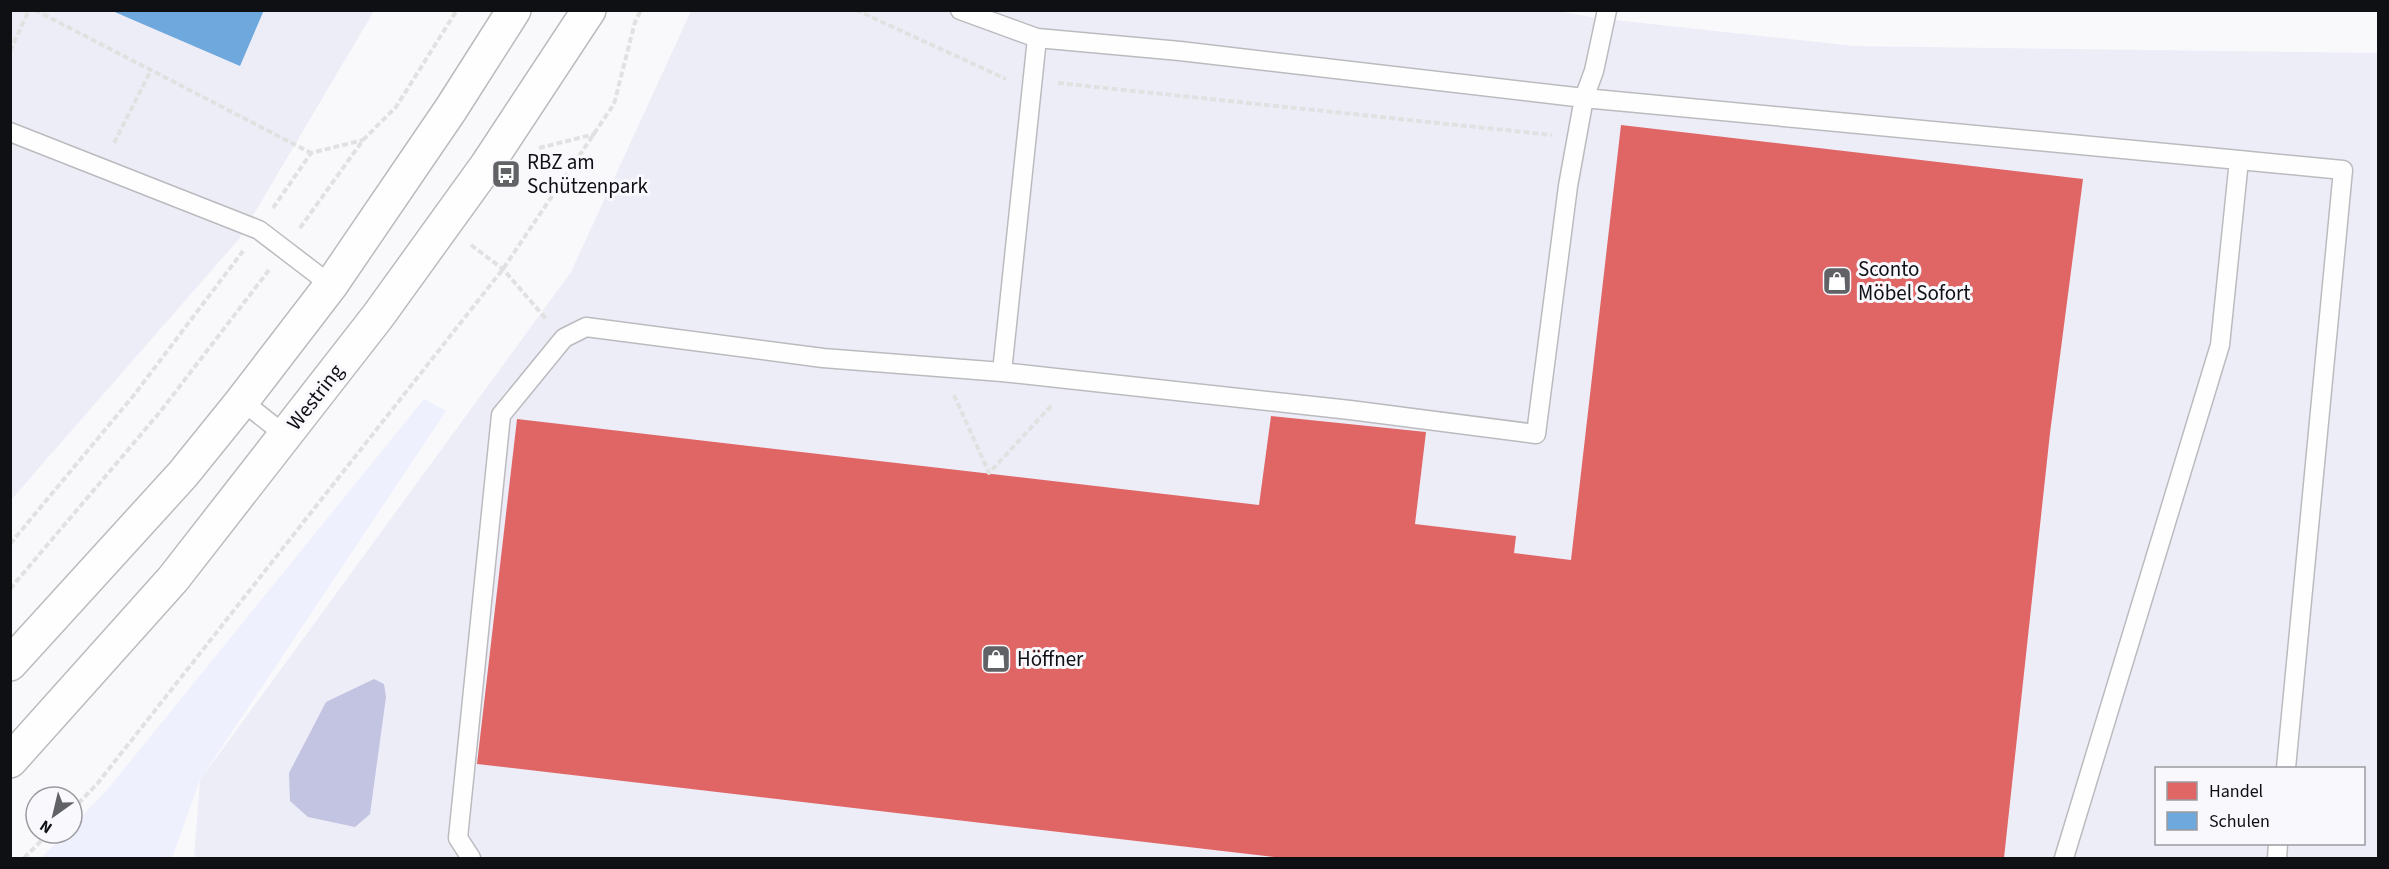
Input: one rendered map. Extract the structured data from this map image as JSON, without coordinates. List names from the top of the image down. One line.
{"streets":{"main road":["Westring"]},"places":{"bus stop":["RBZ am Schützenpark"],"shop":["Sconto Möbel Sofort","Höffner"]},"legend":["Handel","Schulen"],"north":"bottom left"}
